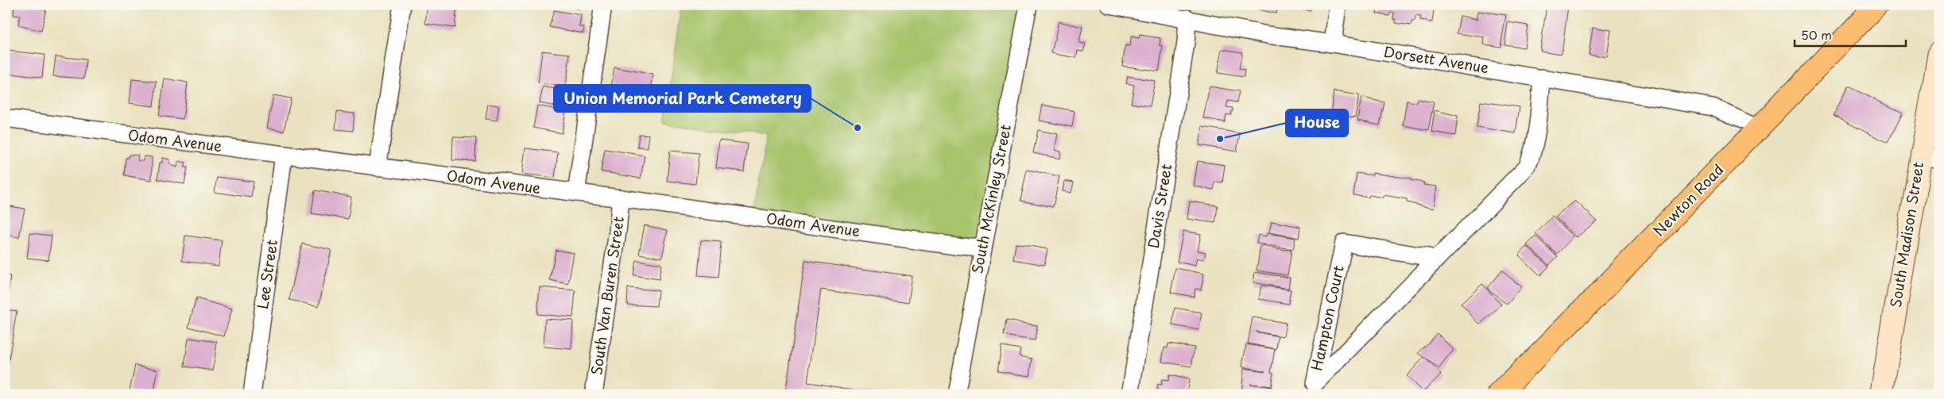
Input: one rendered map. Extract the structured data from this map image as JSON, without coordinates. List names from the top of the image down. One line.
{"streets":{"main road":["Newton Road"],"street":["Dorsett Avenue","Odom Avenue","South McKinley Street","Davis Street","South Madison Street","Lee Street","South Van Buren Street","Hampton Court"]},"crossings":[["Dorsett Avenue","Newton Road"],["Dorsett Avenue","Davis Street"],["Dorsett Avenue","Hampton Court"],["Odom Avenue","South McKinley Street"],["Odom Avenue","Lee Street"],["Odom Avenue","South Van Buren Street"]],"places":["Union Memorial Park Cemetery","House"],"scale_bar":"50 m"}
